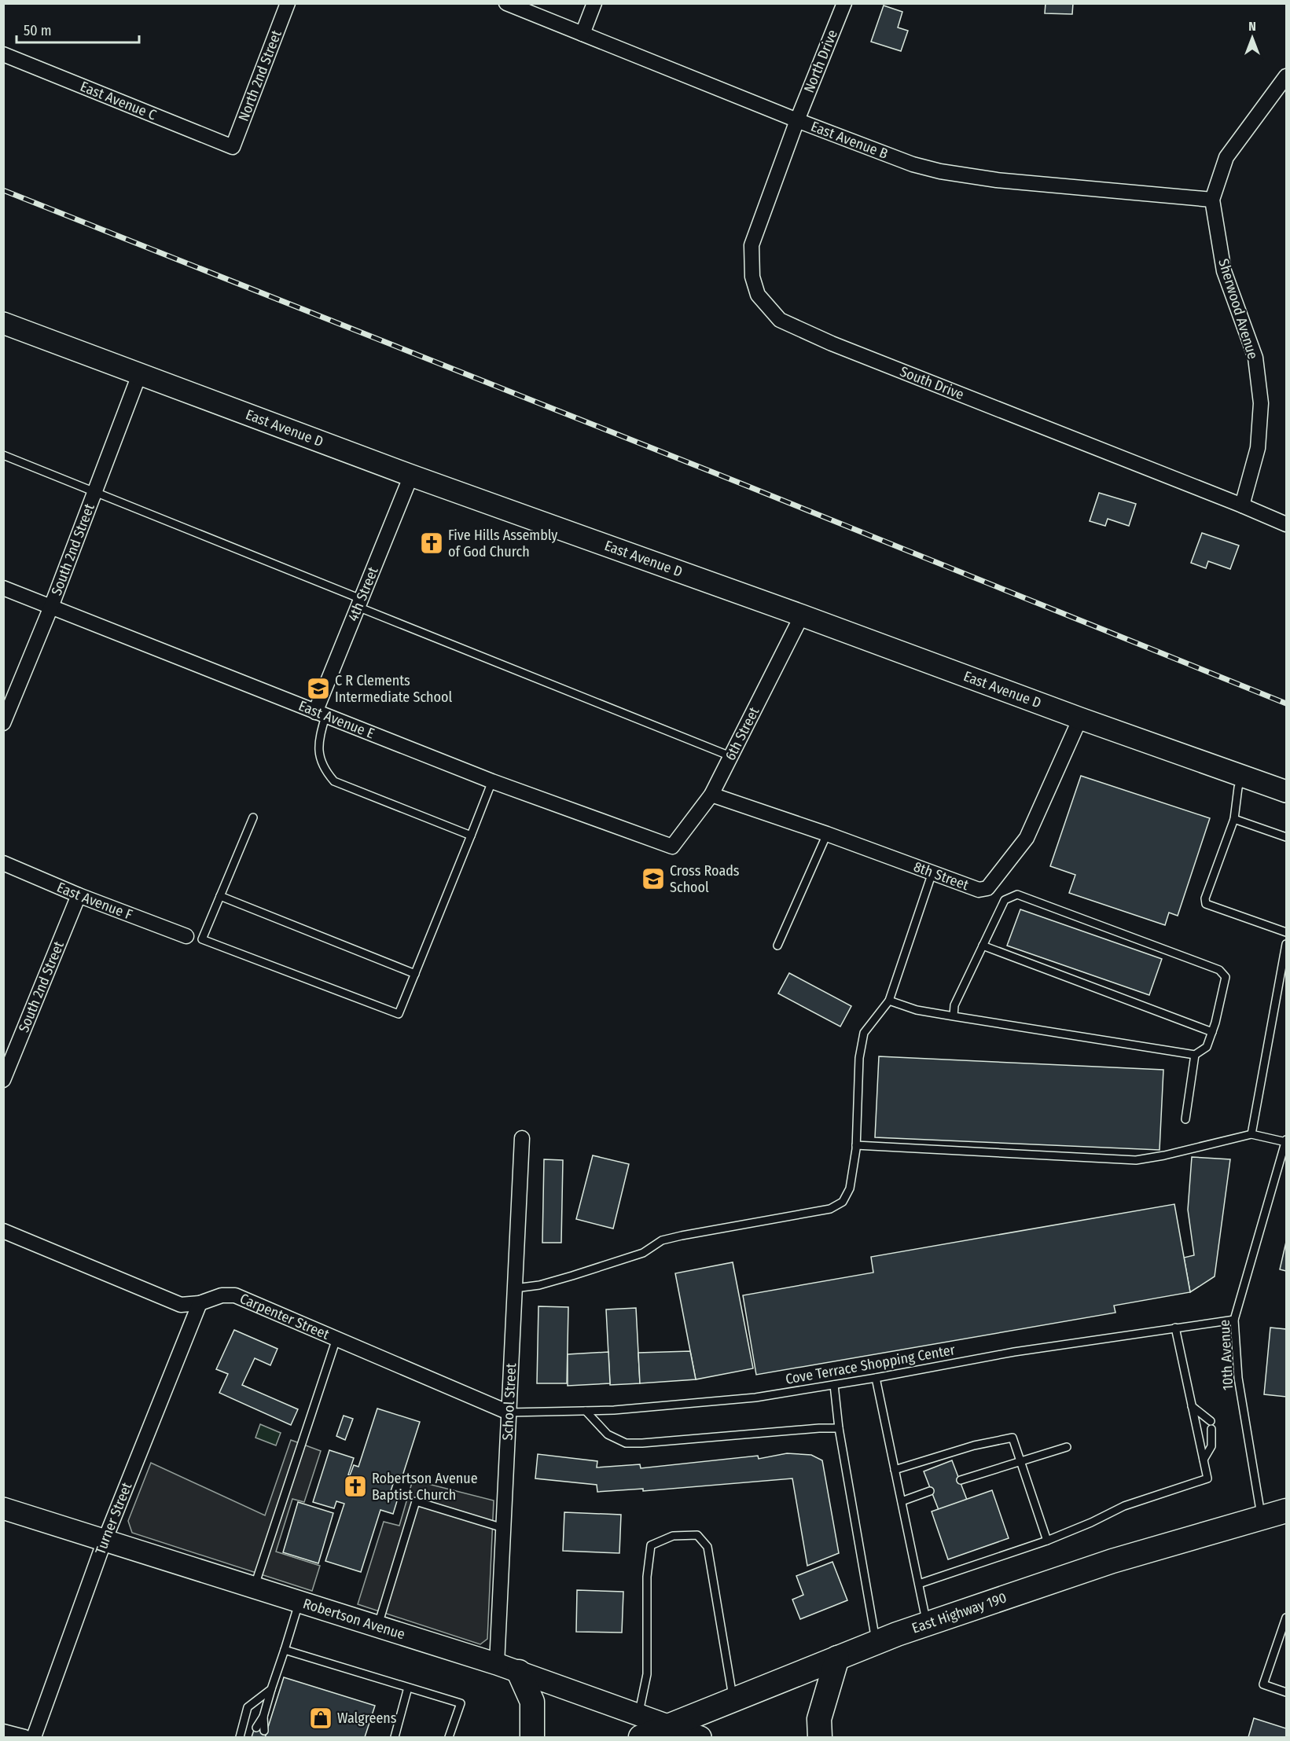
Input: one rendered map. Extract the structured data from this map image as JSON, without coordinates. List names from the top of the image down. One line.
{"streets":{"main road":["East Avenue D","East Highway 190","Robertson Avenue"],"street":["North Drive","North 2nd Street","East Avenue C","East Avenue B","Sherwood Avenue","South Drive","South 2nd Street","4th Street","East Avenue E","6th Street","8th Street","East Avenue F","Carpenter Street","School Street","Turner Street"],"lane":["10th Avenue","Cove Terrace Shopping Center"]},"crossings":[["North Drive","East Avenue B"],["North Drive","South Drive"],["North 2nd Street","East Avenue C"],["East Avenue B","Sherwood Avenue"],["East Avenue B","South Drive"],["Sherwood Avenue","South Drive"],["East Avenue D","South 2nd Street"],["East Avenue D","4th Street"],["East Avenue D","6th Street"],["East Avenue D","8th Street"],["South 2nd Street","East Avenue E"],["South 2nd Street","East Avenue F"],["4th Street","East Avenue E"],["East Avenue E","6th Street"],["6th Street","8th Street"],["Carpenter Street","Cove Terrace Shopping Center"],["Carpenter Street","School Street"],["Carpenter Street","Turner Street"],["10th Avenue","Cove Terrace Shopping Center"],["10th Avenue","East Highway 190"],["Cove Terrace Shopping Center","School Street"],["School Street","Robertson Avenue"],["Turner Street","Robertson Avenue"],["East Highway 190","Robertson Avenue"]],"places":{"church":["Five Hills Assembly of God Church","Robertson Avenue Baptist Church"],"school or university":["C R Clements Intermediate School","Cross Roads School"],"shop":["Walgreens"]},"scale_bar":"50 m","north":"top"}
